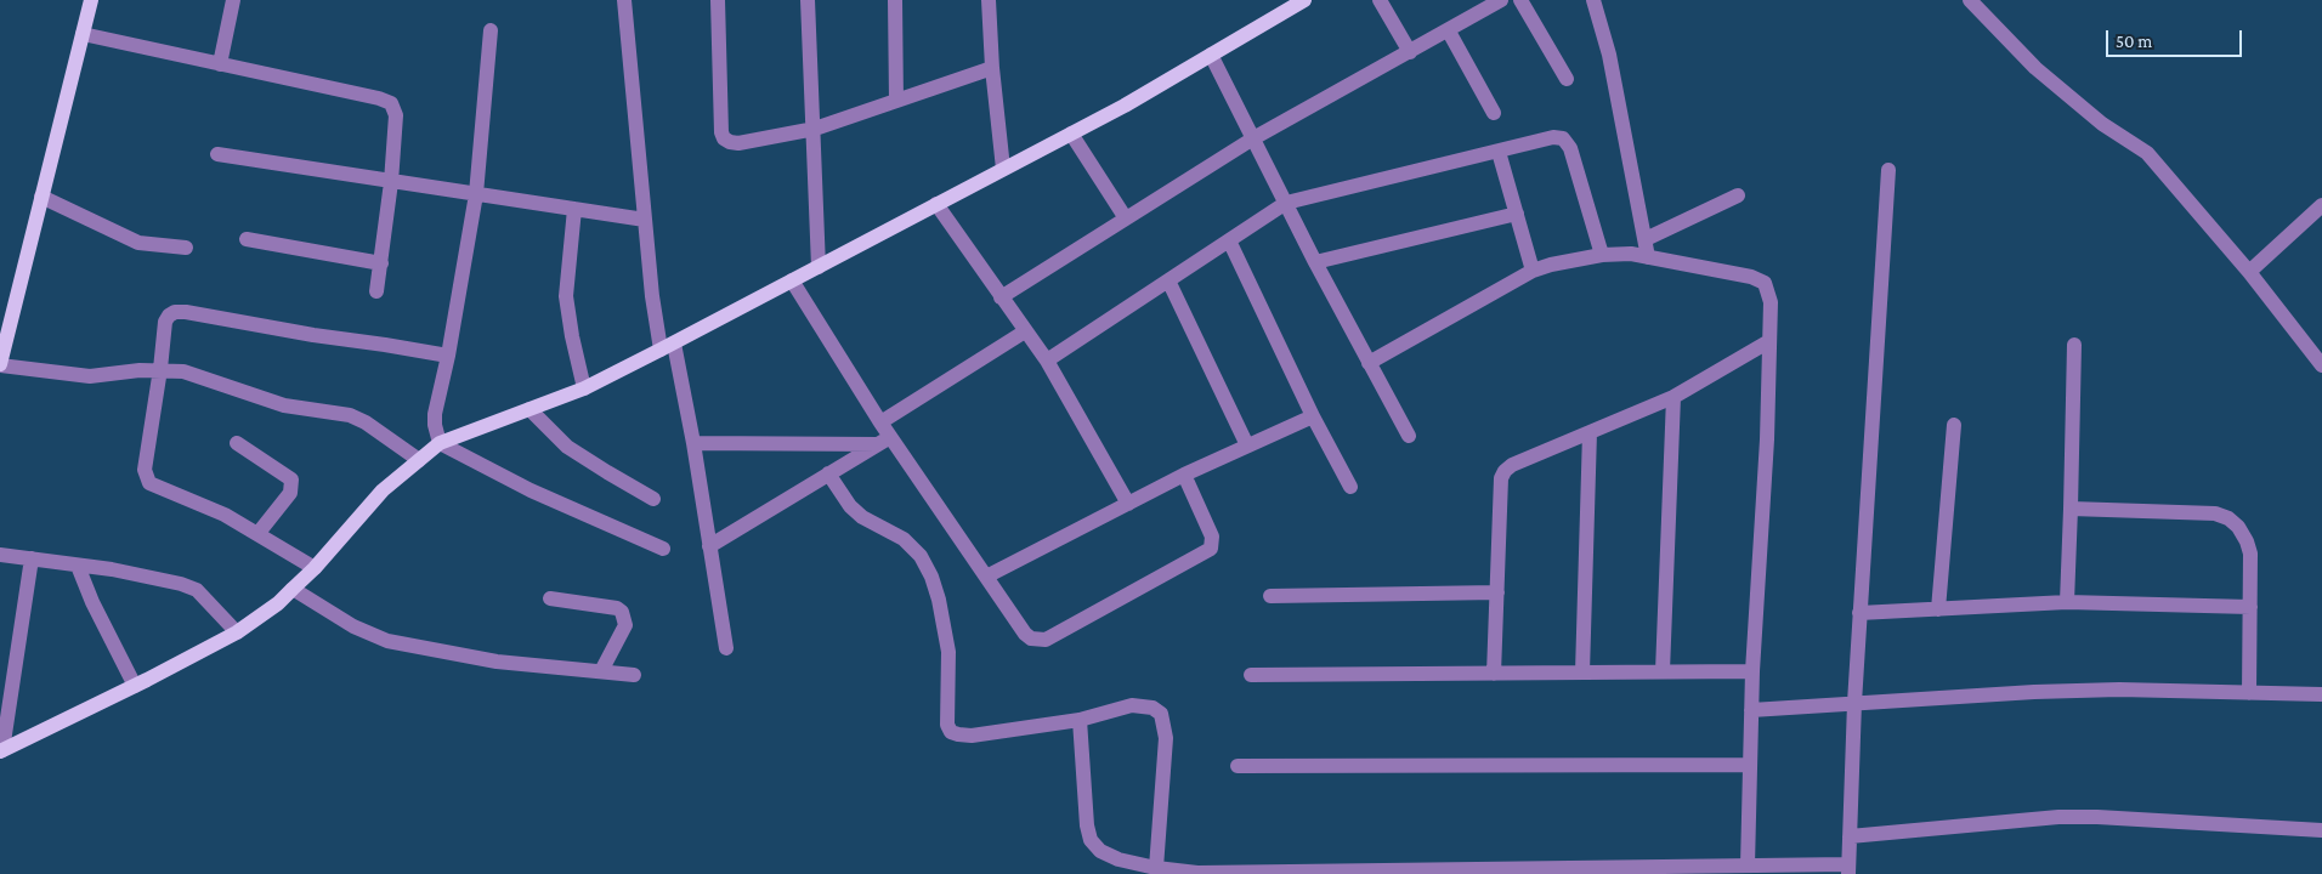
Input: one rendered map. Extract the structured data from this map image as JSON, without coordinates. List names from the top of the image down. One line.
{"scale_bar":"50 m"}
